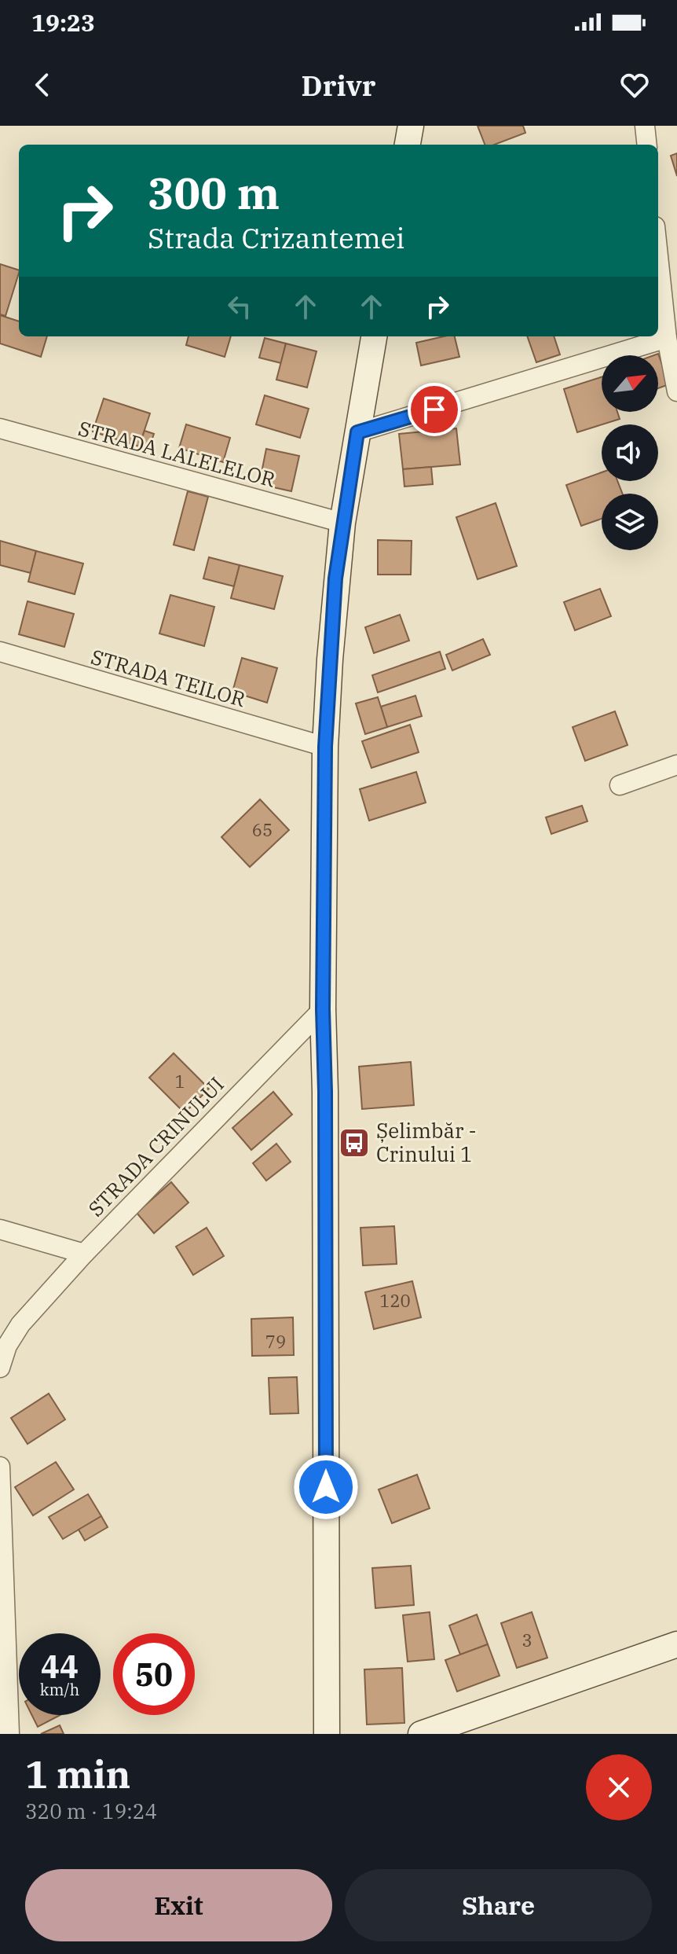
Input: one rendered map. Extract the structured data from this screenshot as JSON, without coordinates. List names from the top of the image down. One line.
{"streets":{"street":["STRADA LALELELOR","STRADA TEILOR","STRADA CRINULUI"]},"places":{"bus stop":["Șelimbăr - Crinului 1"]},"house_numbers":["65","1","120","79","3"],"north":"top right","page":{"status":"19:23","header":"Drivr","turn":["300 m","Strada Crizantemei"],"speed":"44 km/h","limit":"50","heading":["1 min","320 m · 19:24"],"buttons":["Exit","Share"]}}
